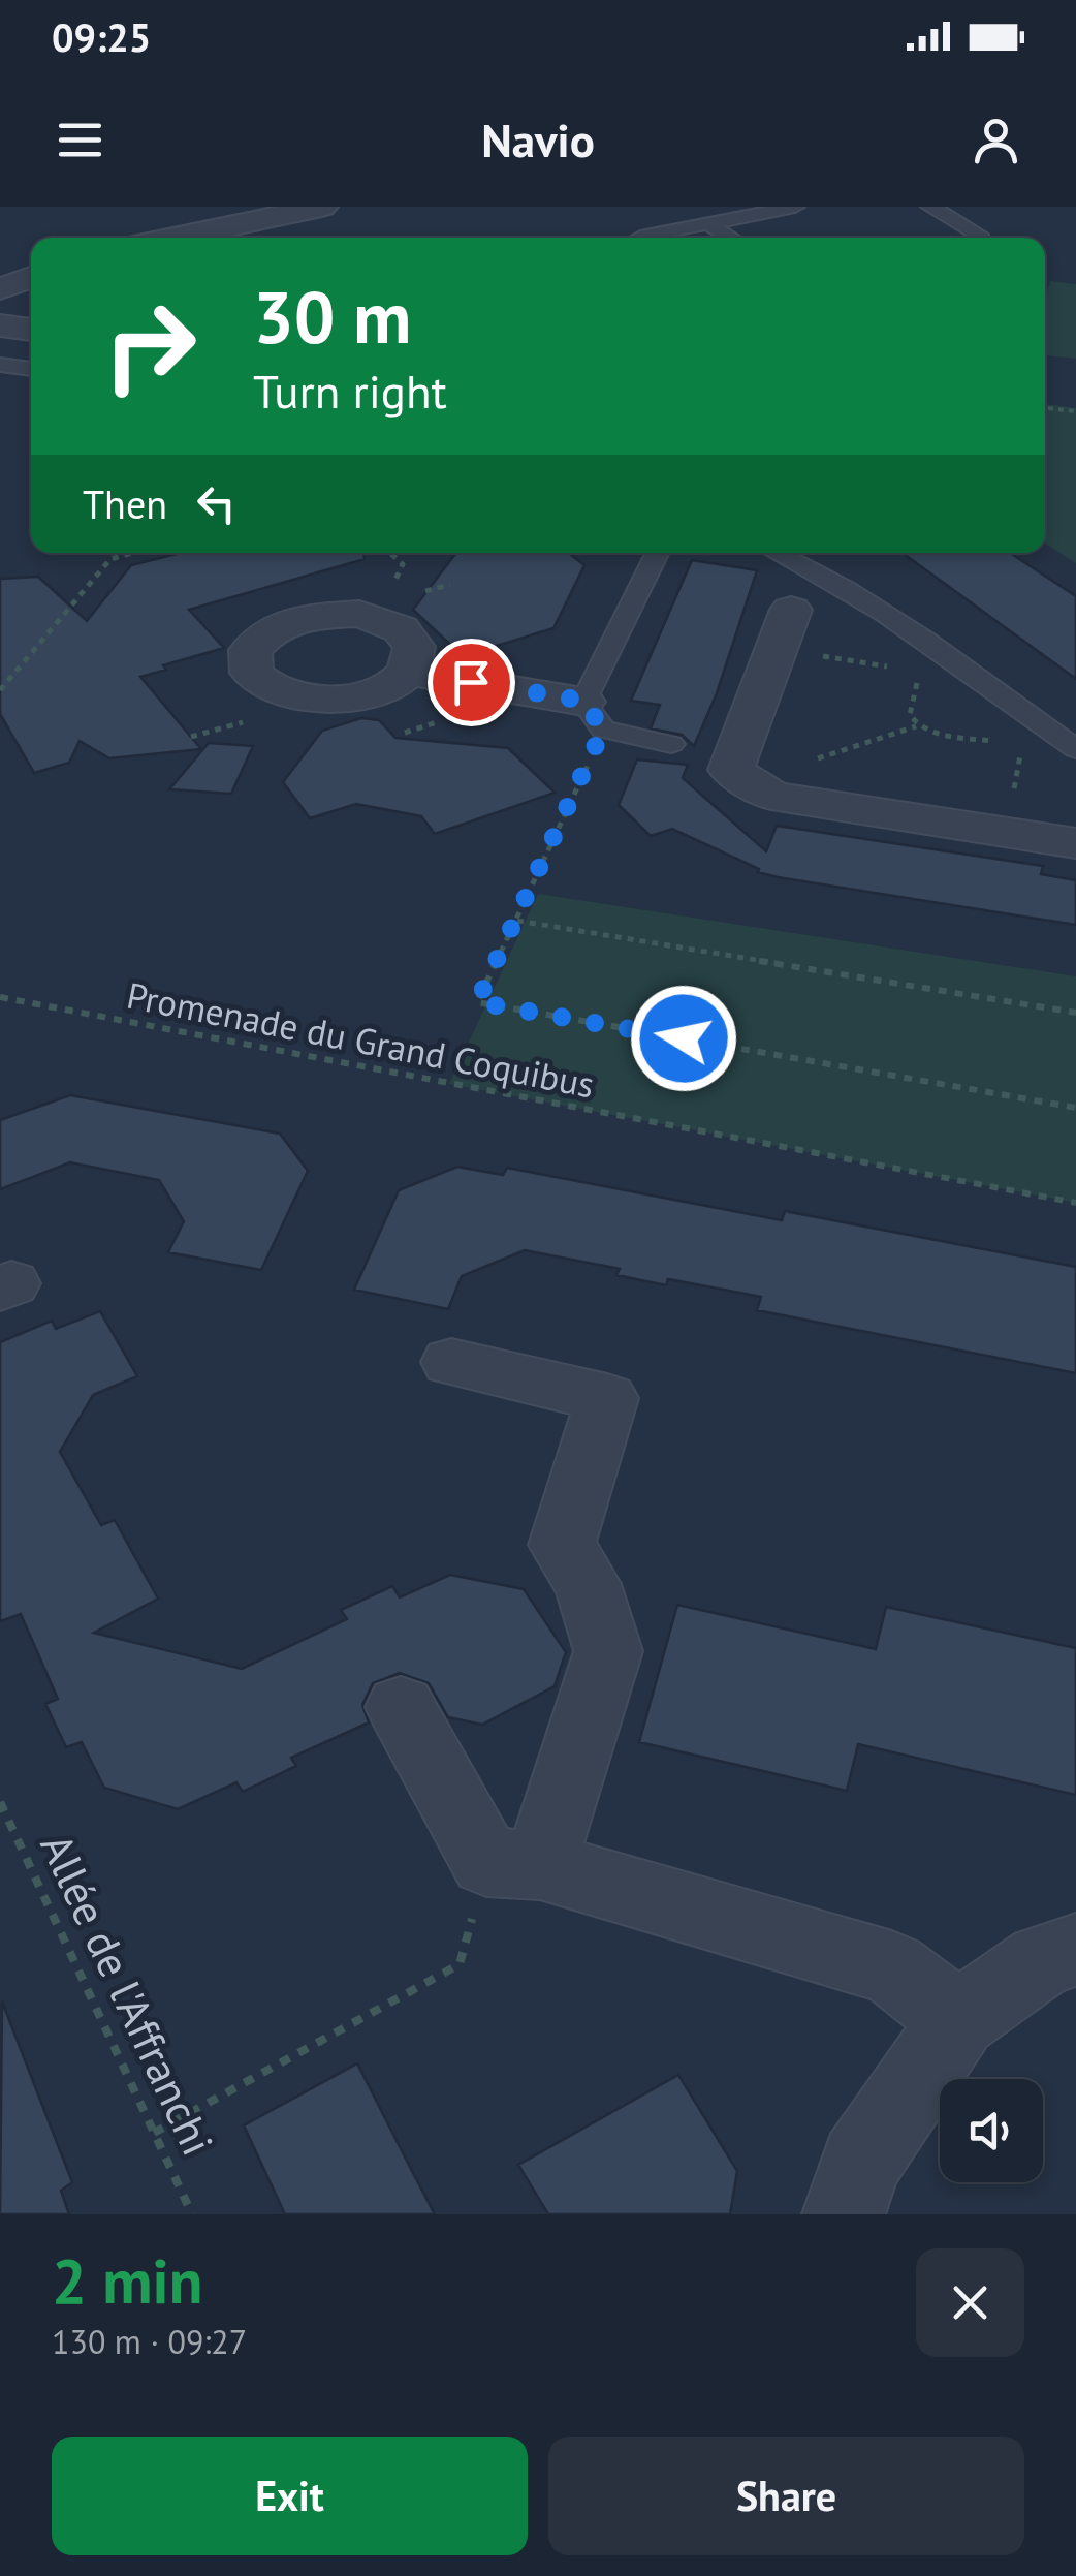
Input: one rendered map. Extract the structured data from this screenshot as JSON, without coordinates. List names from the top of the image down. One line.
{"streets":{"path":["Promenade du Grand Coquibus","Allée de l'Affranchi"]},"page":{"status":"09:25","header":"Navio","turn":["30 m","Turn right"],"then":"Then","heading":["2 min","130 m · 09:27"],"buttons":["Exit","Share"]}}
